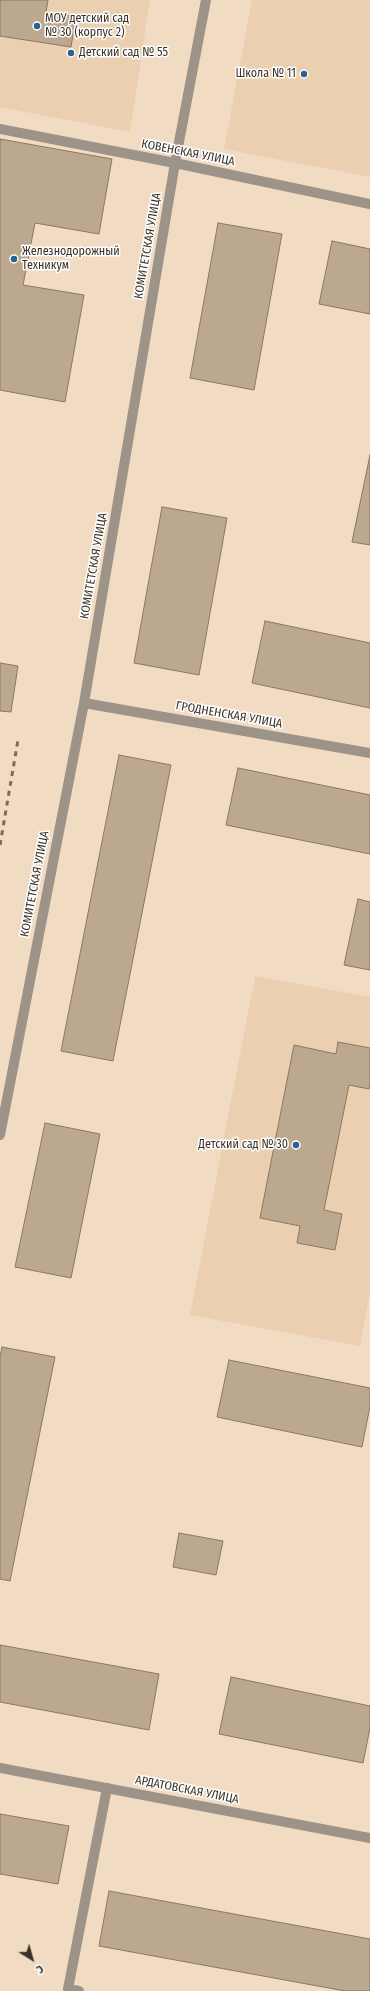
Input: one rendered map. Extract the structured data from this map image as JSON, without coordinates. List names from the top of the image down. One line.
{"streets":{"street":["КОВЕНСКАЯ УЛИЦА","КОМИТЕТСКАЯ УЛИЦА","ГРОДНЕНСКАЯ УЛИЦА","АРДАТОВСКАЯ УЛИЦА"]},"crossings":[["КОВЕНСКАЯ УЛИЦА","КОМИТЕТСКАЯ УЛИЦА"],["КОМИТЕТСКАЯ УЛИЦА","ГРОДНЕНСКАЯ УЛИЦА"]],"places":["МОУ детский сад № 30 (корпус 2)","Детский сад № 55","Школа № 11","Железнодорожный Техникум","Детский сад № 30"],"north":"bottom right"}
